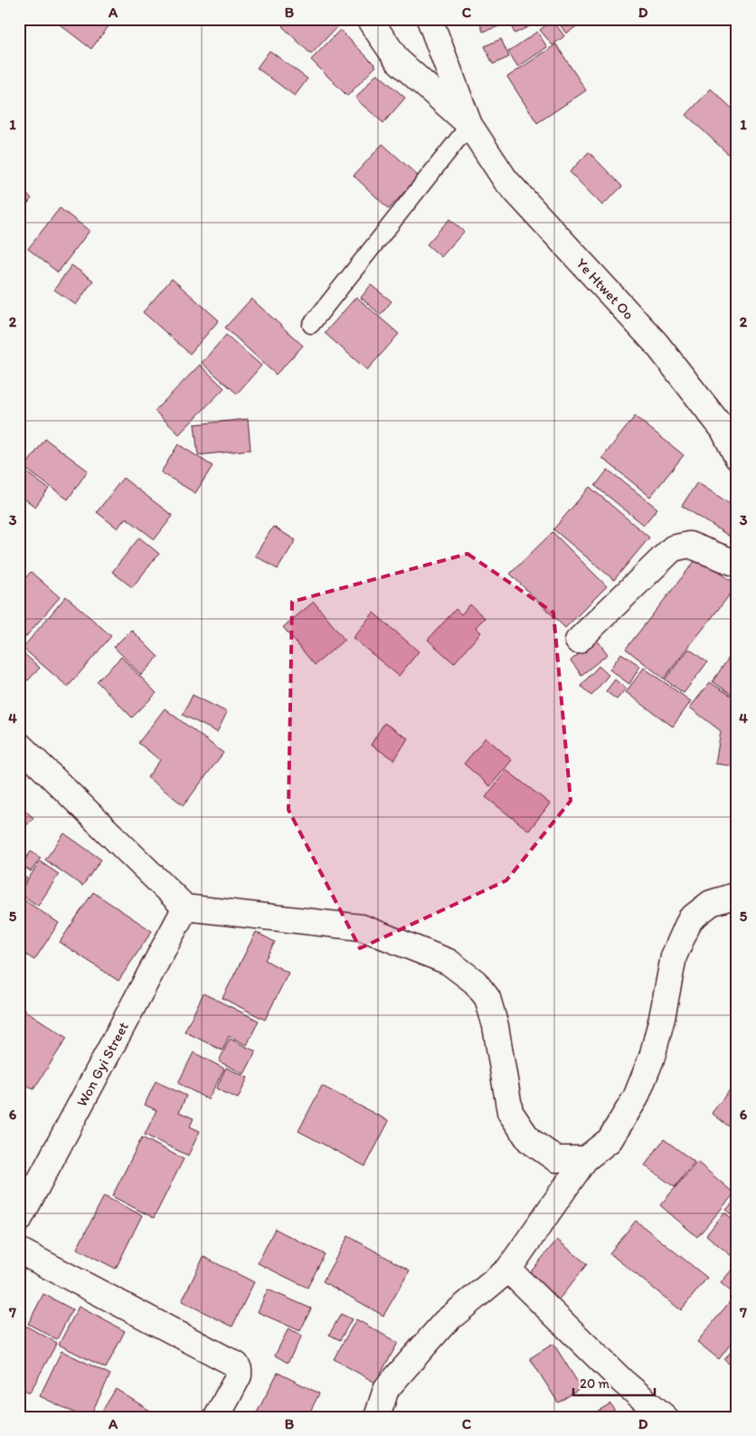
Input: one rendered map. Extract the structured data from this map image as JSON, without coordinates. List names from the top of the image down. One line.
{"streets":{"street":["Ye Htwet Oo","Won Gyi Street"]},"scale_bar":"20 m","grid":{"columns":["A","B","C","D"],"rows":["1","2","3","4","5","6","7"]}}
